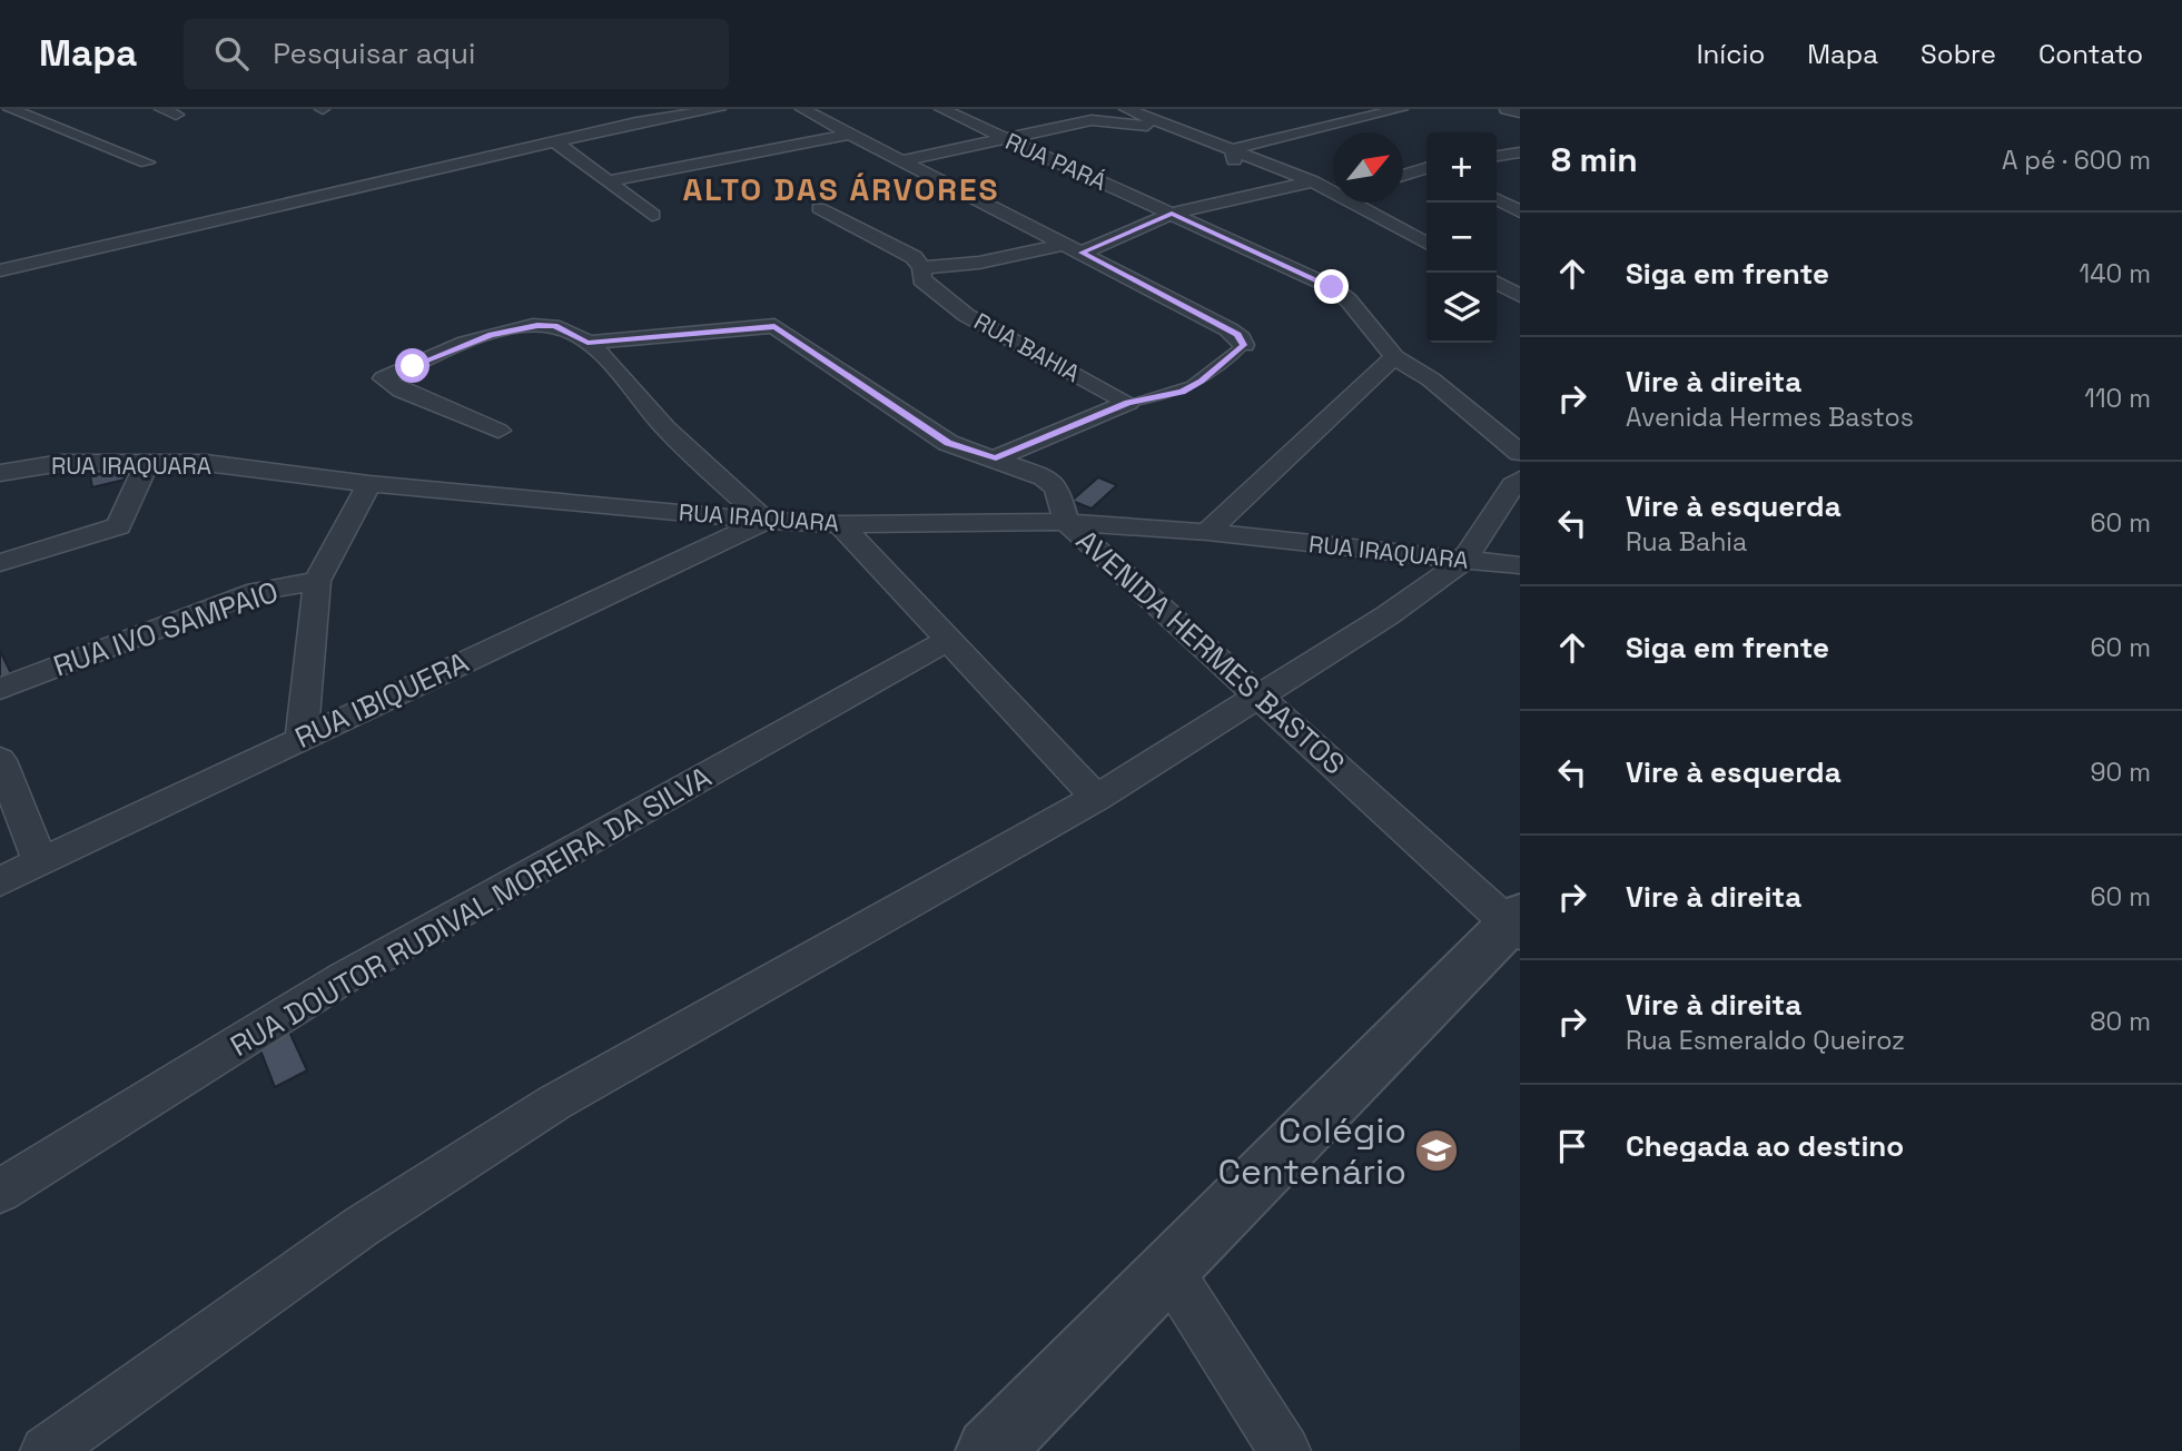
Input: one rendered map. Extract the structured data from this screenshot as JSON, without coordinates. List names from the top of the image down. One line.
{"streets":{"street":["RUA PARÁ","RUA BAHIA","RUA IRAQUARA","RUA IVO SAMPAIO","AVENIDA HERMES BASTOS","RUA IBIQUERA","RUA DOUTOR RUDIVAL MOREIRA DA SILVA"]},"crossings":[["RUA BAHIA","AVENIDA HERMES BASTOS"],["RUA IRAQUARA","RUA IVO SAMPAIO"],["RUA IRAQUARA","AVENIDA HERMES BASTOS"],["RUA IRAQUARA","RUA IBIQUERA"]],"districts":["ALTO DAS ÁRVORES"],"places":{"school or university":["Colégio Centenário"]},"north":"top right","page":{"header":"Mapa","search":"Pesquisar aqui","nav":["Início","Mapa","Sobre","Contato"],"heading":["8 min","A pé · 600 m"],"map_buttons":["+","−"],"list":[["Siga em frente","140 m"],["Vire à direita","Avenida Hermes Bastos","110 m"],["Vire à esquerda","Rua Bahia","60 m"],["Siga em frente","60 m"],["Vire à esquerda","90 m"],["Vire à direita","60 m"],["Vire à direita","Rua Esmeraldo Queiroz","80 m"],"Chegada ao destino"]}}
